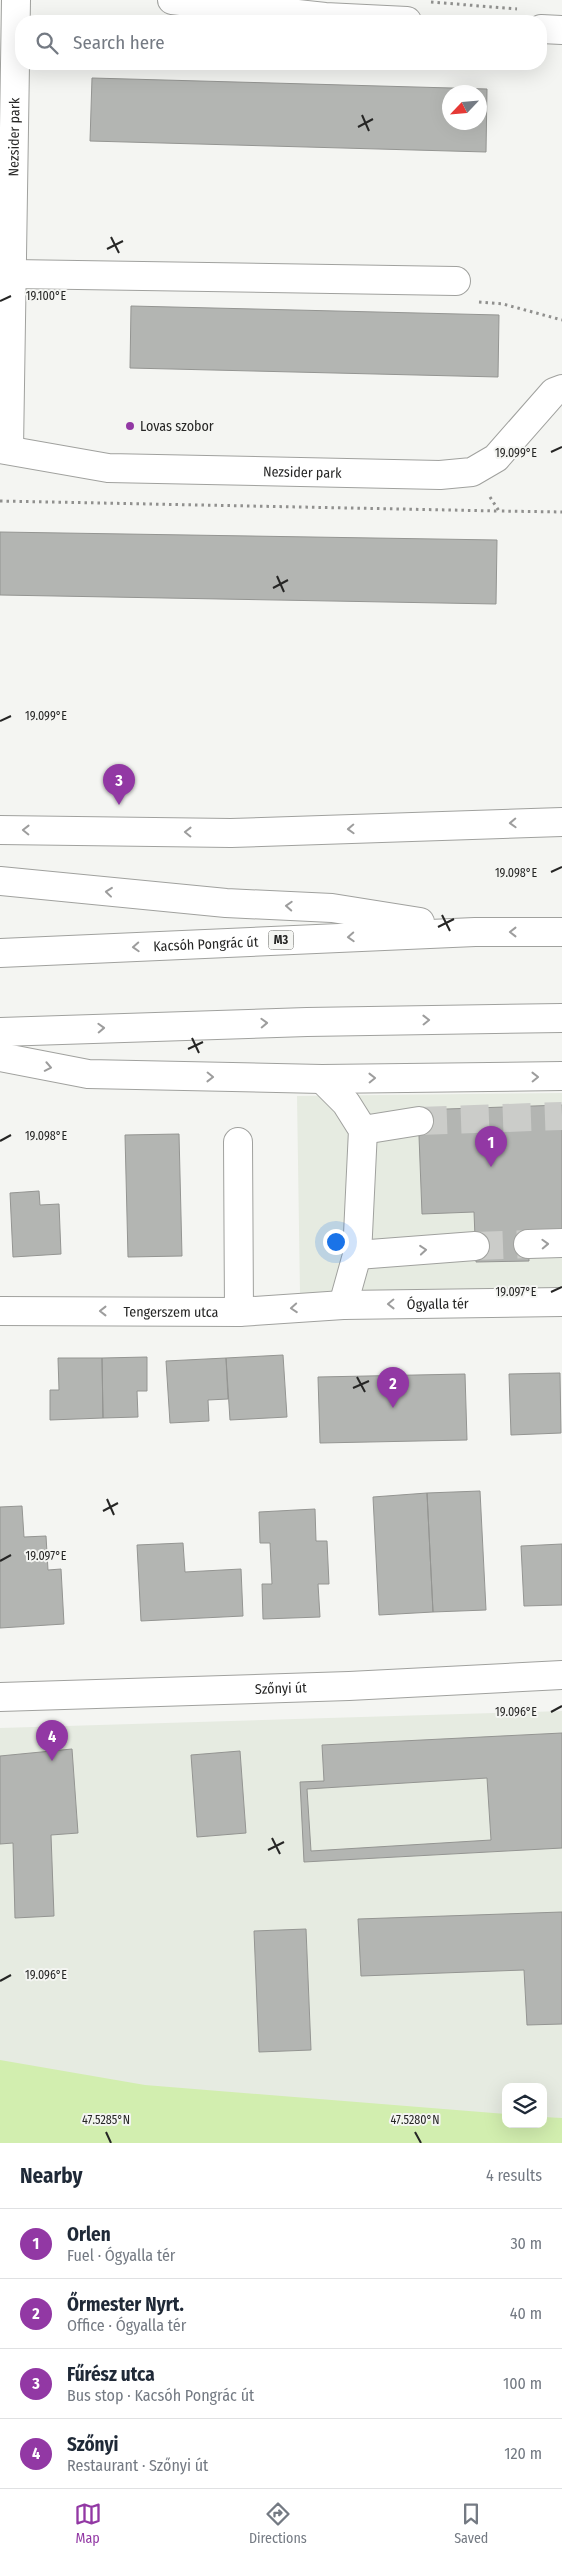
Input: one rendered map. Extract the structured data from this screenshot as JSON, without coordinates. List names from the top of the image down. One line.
{"streets":{"street":["Nezsider park","M3","Kacsóh Pongrác út","Ógyalla tér","Tengerszem utca","Szőnyi út"]},"crossings":[["Ógyalla tér","Tengerszem utca"]],"places":["Lovas szobor"],"north":"bottom left","page":{"search":"Search here","pins":["3","1","2","4"],"heading":["Nearby","4 results"],"list":[{"mark":"1","name":"Orlen","note":"Fuel · Ógyalla tér","value":"30 m"},{"mark":"2","name":"Őrmester Nyrt.","note":"Office · Ógyalla tér","value":"40 m"},{"mark":"3","name":"Fűrész utca","note":"Bus stop · Kacsóh Pongrác út","value":"100 m"},{"mark":"4","name":"Szőnyi","note":"Restaurant · Szőnyi út","value":"120 m"}],"nav":["Map","Directions","Saved"]},"coordinates":["19.100°E","19.099°E","19.098°E","19.097°E","19.096°E","47.5285°N","47.5280°N"]}
